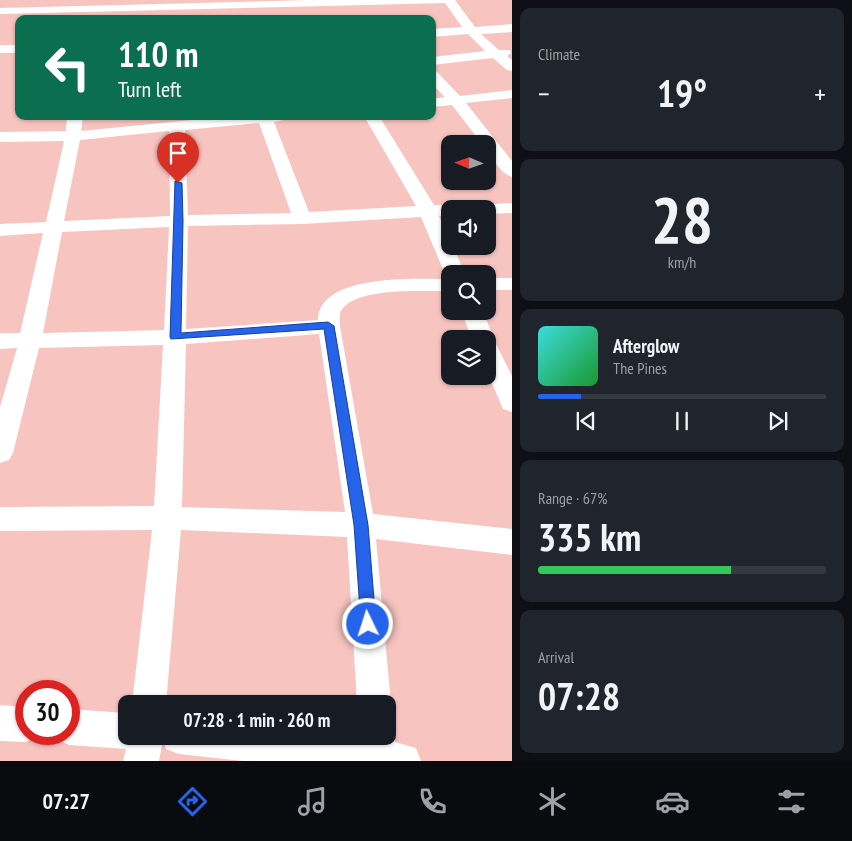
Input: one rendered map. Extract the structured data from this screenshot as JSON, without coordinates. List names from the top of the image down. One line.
{"north":"left","page":{"tile":["Climate",["28","km/h"],["Range · 67%","335 km"],["Arrival","07:28"]],"turn":["110 m","Turn left"],"heat":["−","19°","+"],"song":["Afterglow","The Pines"],"limit":"30","trip":"07:28 · 1 min · 260 m","tabs":"07:27"}}
